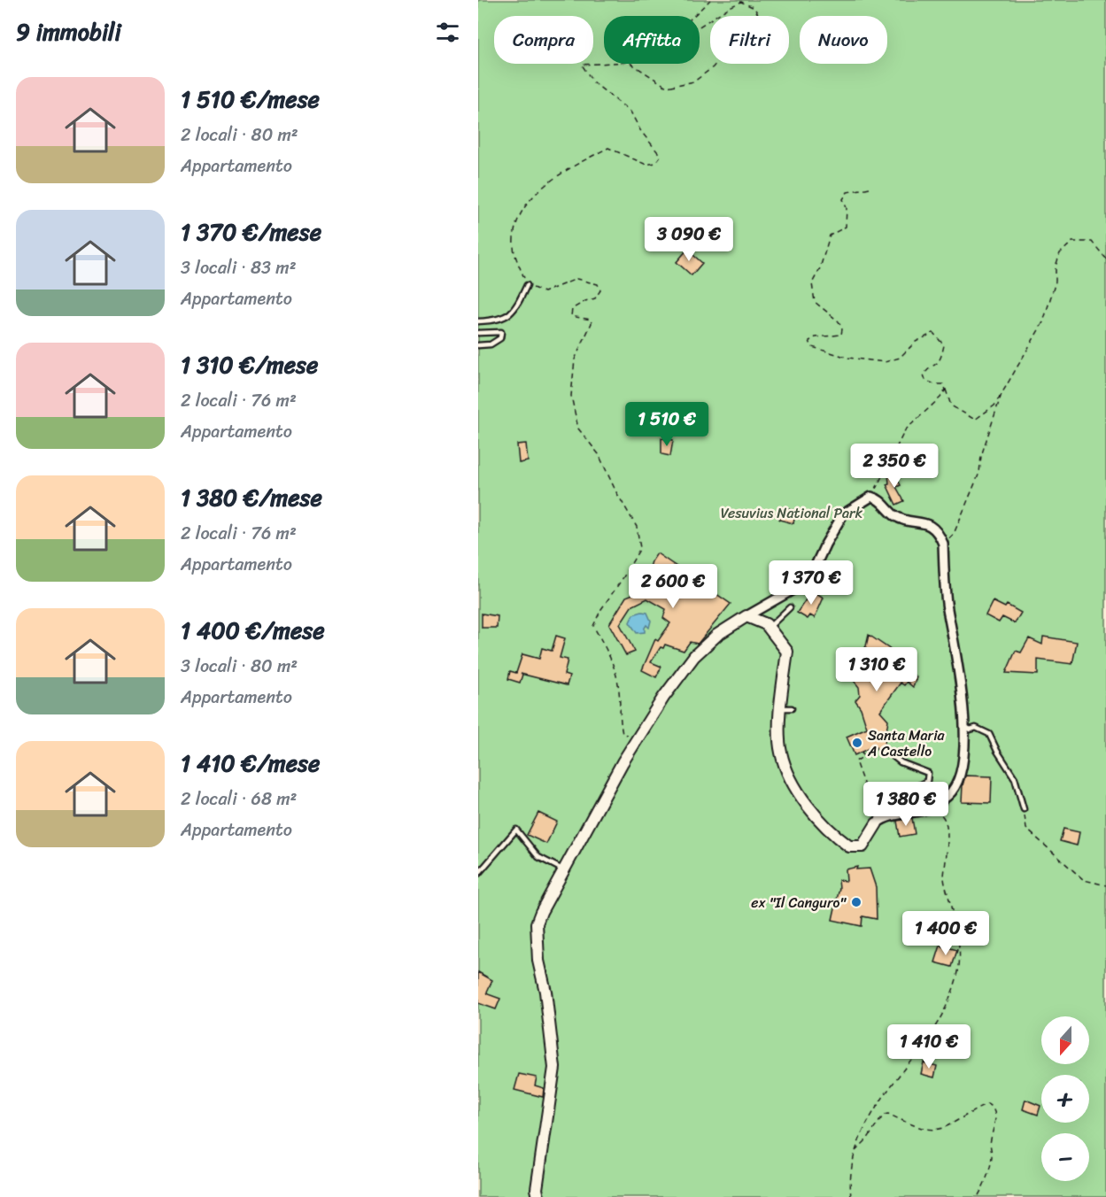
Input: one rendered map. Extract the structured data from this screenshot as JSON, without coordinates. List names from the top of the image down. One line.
{"parks":["Vesuvius National Park"],"places":["Santa Maria A Castello","ex \"Il Canguro\""],"north":"bottom","page":{"heading":"9 immobili","chip":["Compra","Affitta","Filtri","Nuovo"],"list":[{"name":"1 510 €/mese","note":"2 locali · 80 m² · Appartamento"},{"name":"1 370 €/mese","note":"3 locali · 83 m² · Appartamento"},{"name":"1 310 €/mese","note":"2 locali · 76 m² · Appartamento"},{"name":"1 380 €/mese","note":"2 locali · 76 m² · Appartamento"},{"name":"1 400 €/mese","note":"3 locali · 80 m² · Appartamento"},{"name":"1 410 €/mese","note":"2 locali · 68 m² · Appartamento"}],"price":["3 090 €","1 510 €","2 350 €","1 370 €","2 600 €","1 310 €","1 380 €","1 400 €","1 410 €"],"map_buttons":["+","−"]}}
